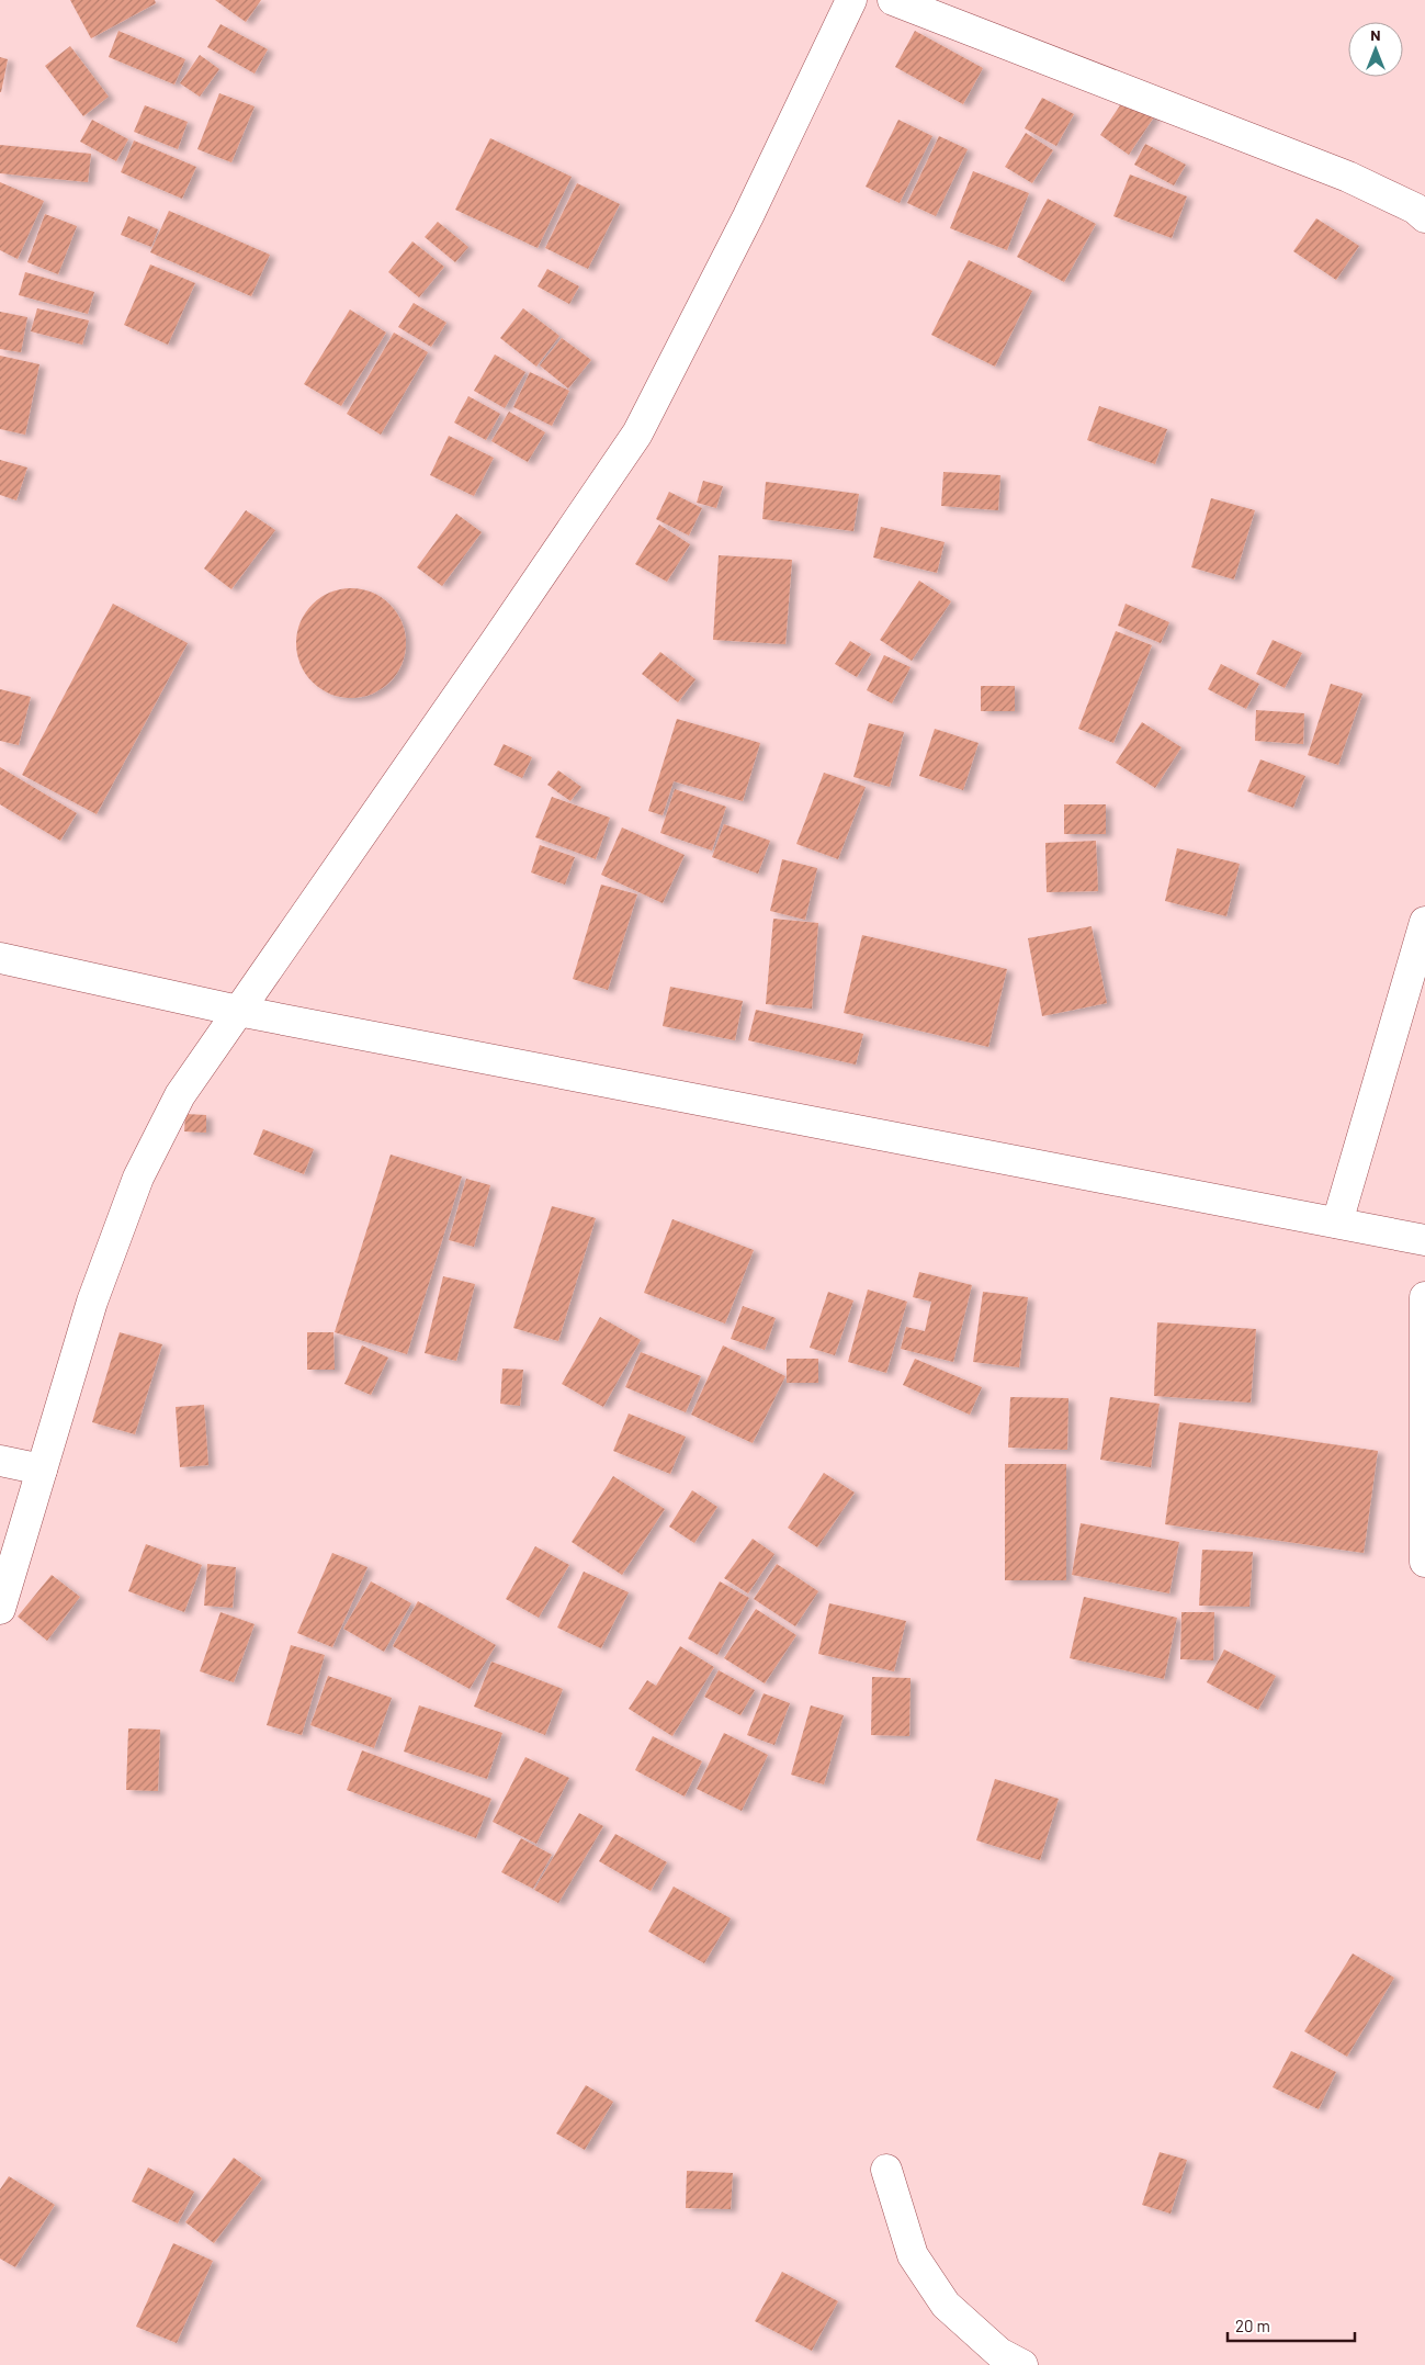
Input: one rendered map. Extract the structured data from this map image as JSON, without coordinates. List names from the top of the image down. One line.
{"scale_bar":"20 m","north":"top"}
